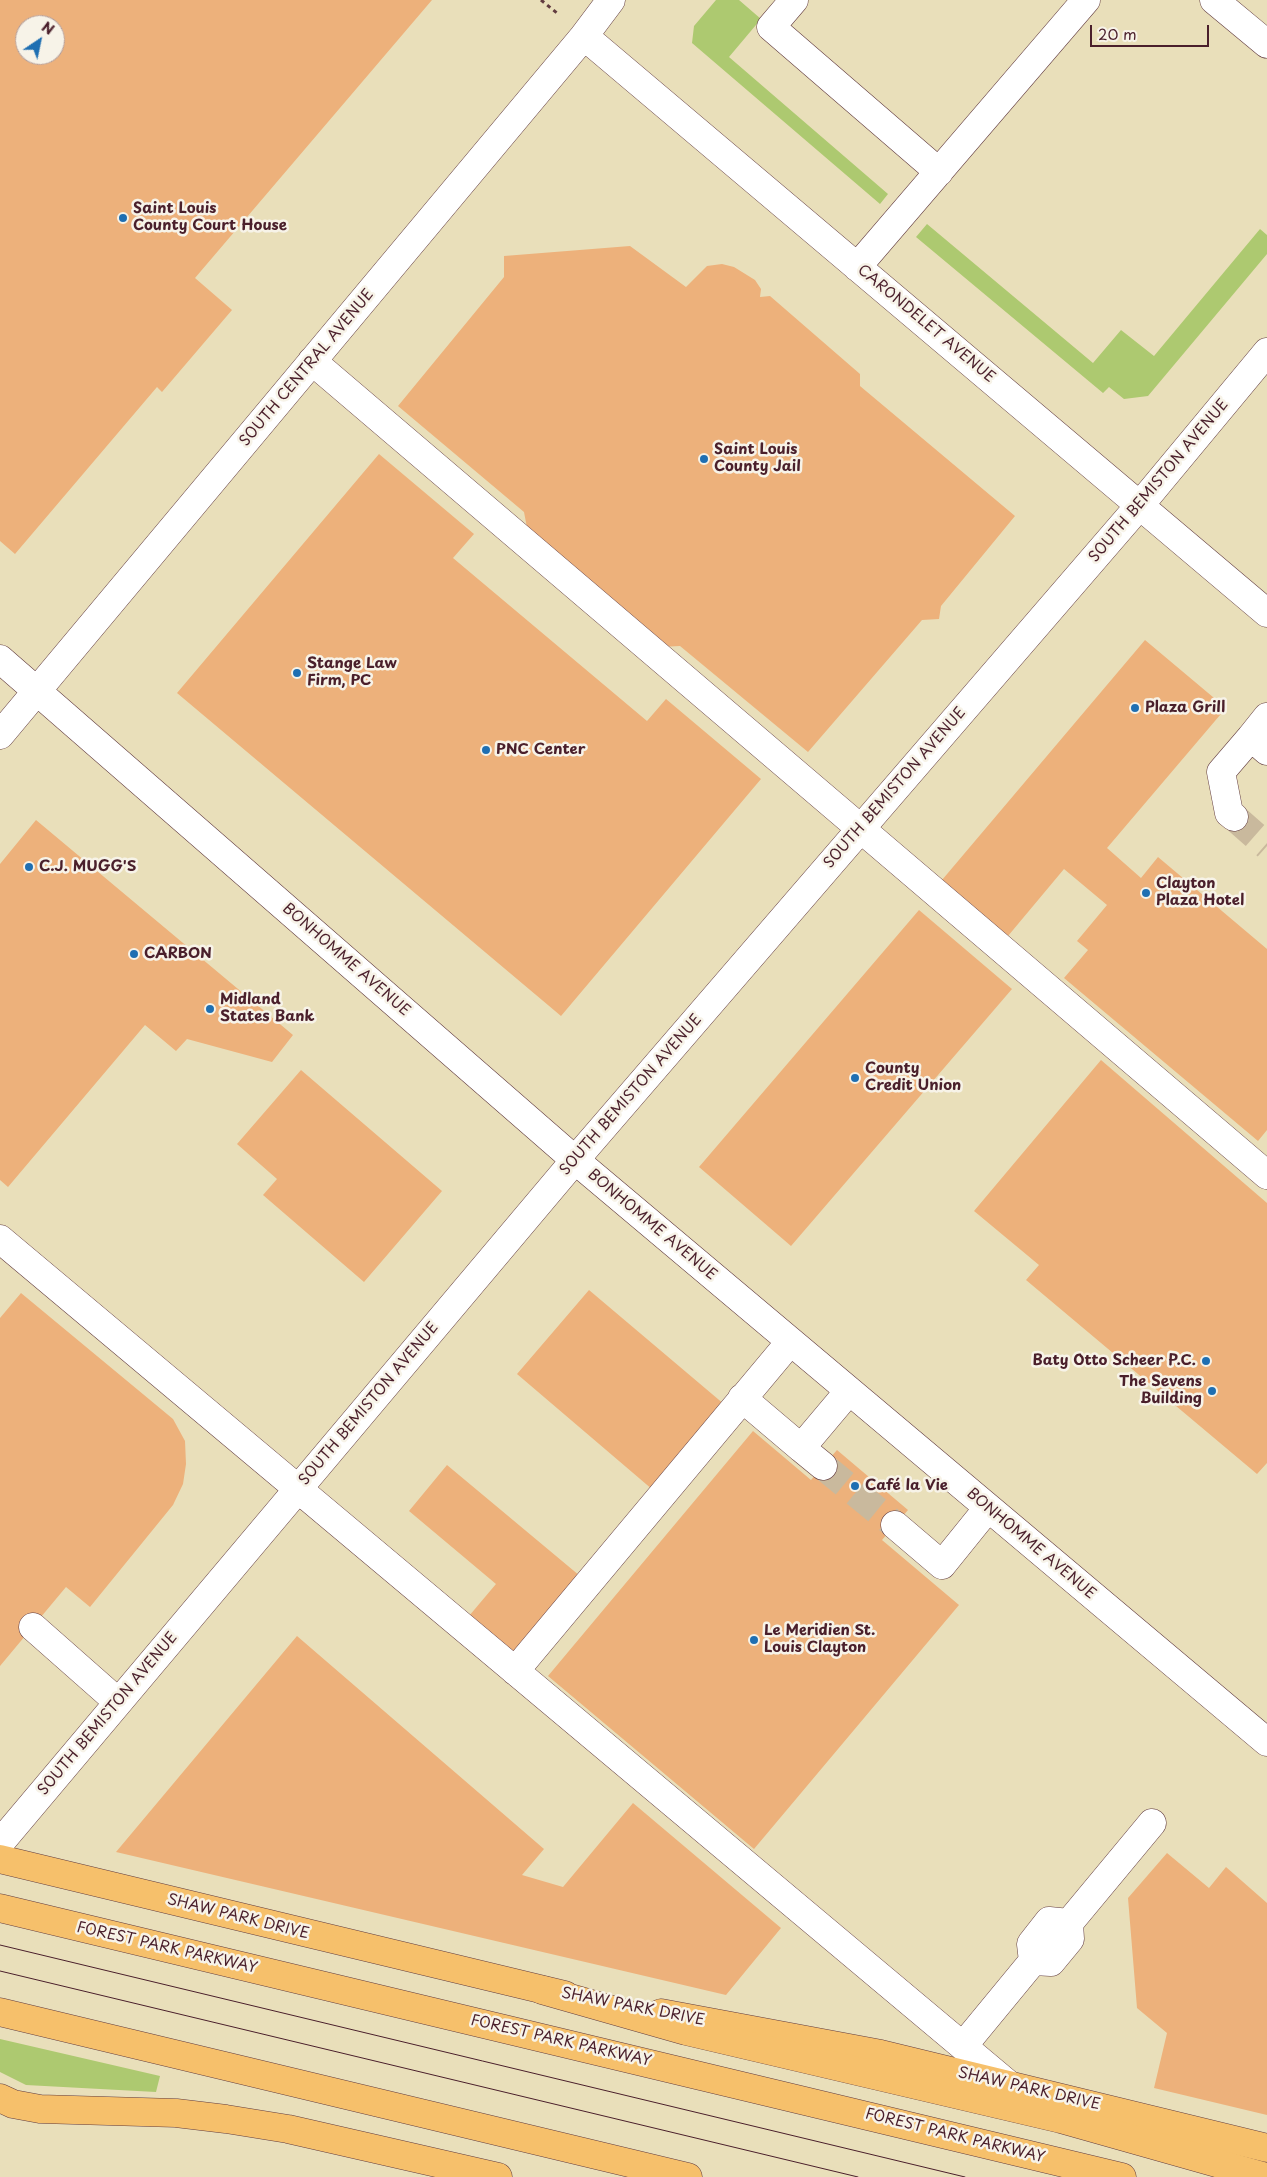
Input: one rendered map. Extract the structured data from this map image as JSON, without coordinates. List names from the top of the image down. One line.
{"streets":{"main road":["SHAW PARK DRIVE","FOREST PARK PARKWAY"],"street":["CARONDELET AVENUE","SOUTH CENTRAL AVENUE","SOUTH BEMISTON AVENUE","BONHOMME AVENUE"]},"crossings":[["CARONDELET AVENUE","SOUTH CENTRAL AVENUE"],["CARONDELET AVENUE","SOUTH BEMISTON AVENUE"],["SOUTH CENTRAL AVENUE","BONHOMME AVENUE"],["SOUTH BEMISTON AVENUE","BONHOMME AVENUE"]],"places":["Saint Louis County Court House","Saint Louis County Jail","Stange Law Firm, PC","Plaza Grill","PNC Center","C.J. MUGG'S","Clayton Plaza Hotel","CARBON","Midland States Bank","County Credit Union","Baty Otto Scheer P.C.","The Sevens Building","Café la Vie","Le Meridien St. Louis Clayton"],"scale_bar":"20 m","north":"top right"}
